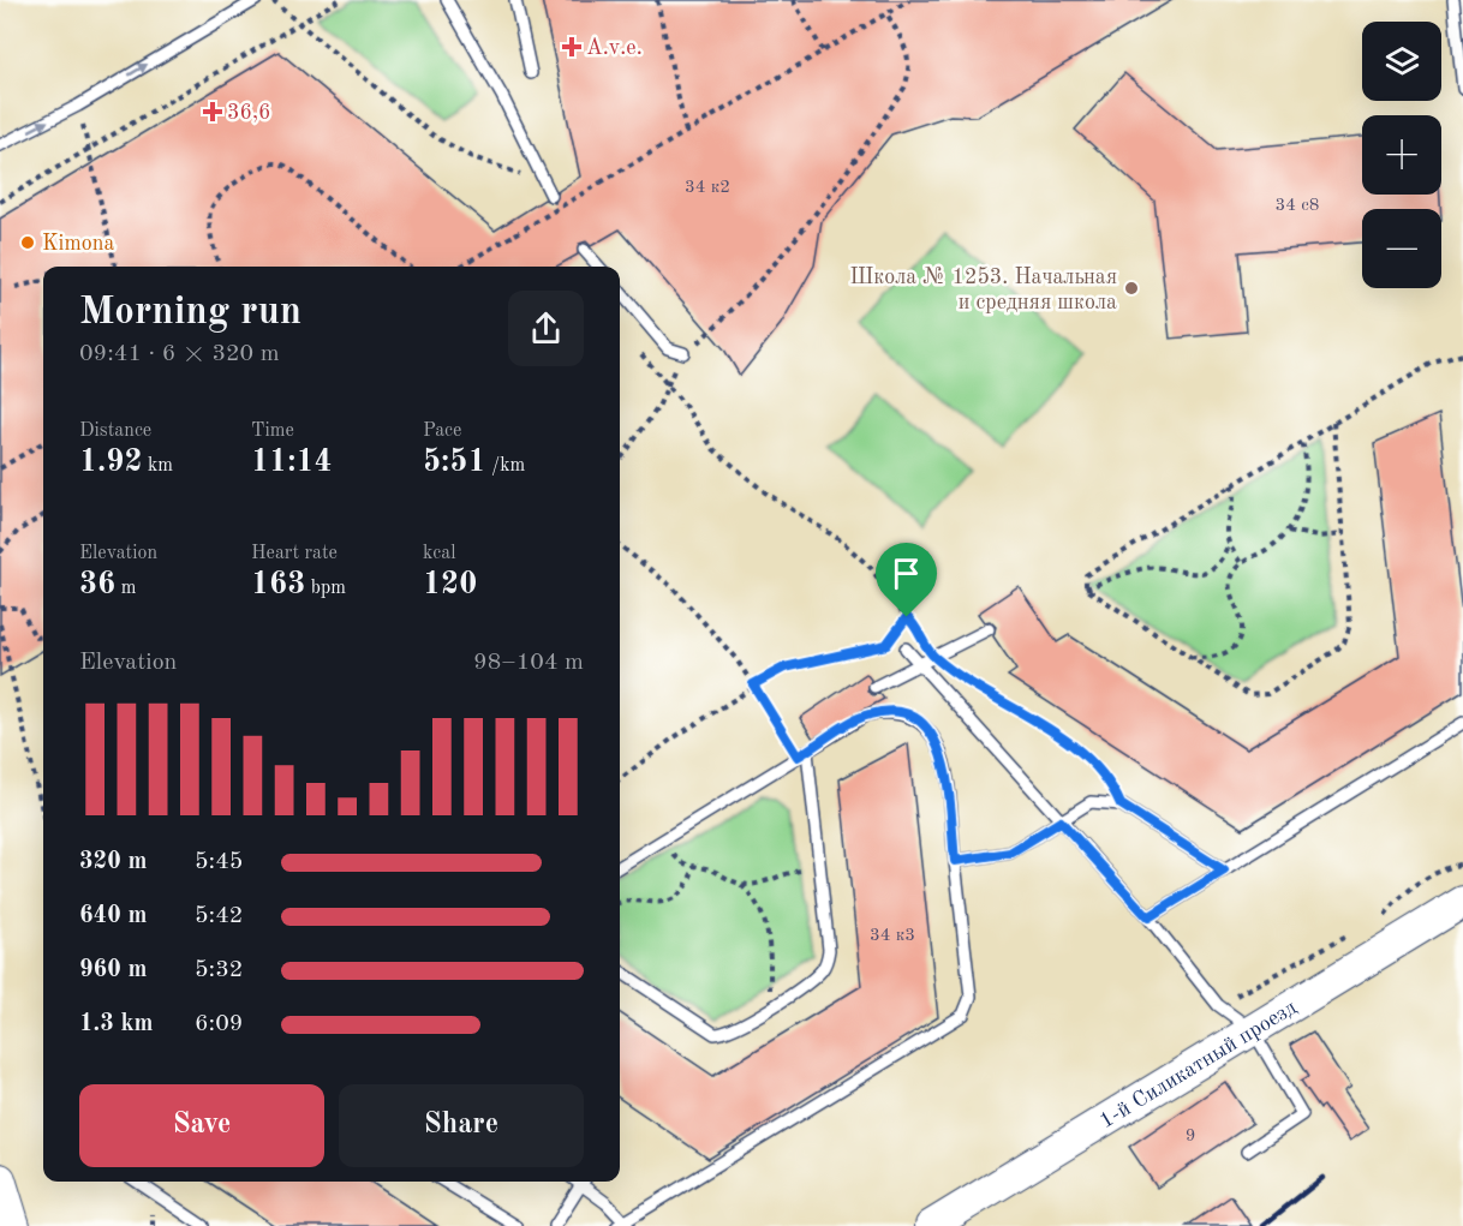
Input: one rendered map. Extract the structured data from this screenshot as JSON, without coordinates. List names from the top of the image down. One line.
{"streets":{"street":["1-й Силикатный проезд"]},"places":{"health":["A.v.e.","36,6"],"other":["Kimona","Школа № 1253. Начальная и средняя школа"]},"house_numbers":["34 к2","34 с8","34 к3","9"],"page":{"map_buttons":["+","−"],"heading":["Morning run","09:41 · 6 × 320 m"],"stats":[["Distance","1.92 km"],["Time","11:14"],["Pace","5:51 /km"],["Elevation","36 m"],["Heart rate","163 bpm"],["kcal","120"]],"chart":["Elevation","98–104 m"],"list":[{"name":"320 m","note":"5:45"},{"name":"640 m","note":"5:42"},{"name":"960 m","note":"5:32"},{"name":"1.3 km","note":"6:09"}],"buttons":["Save","Share"]}}
